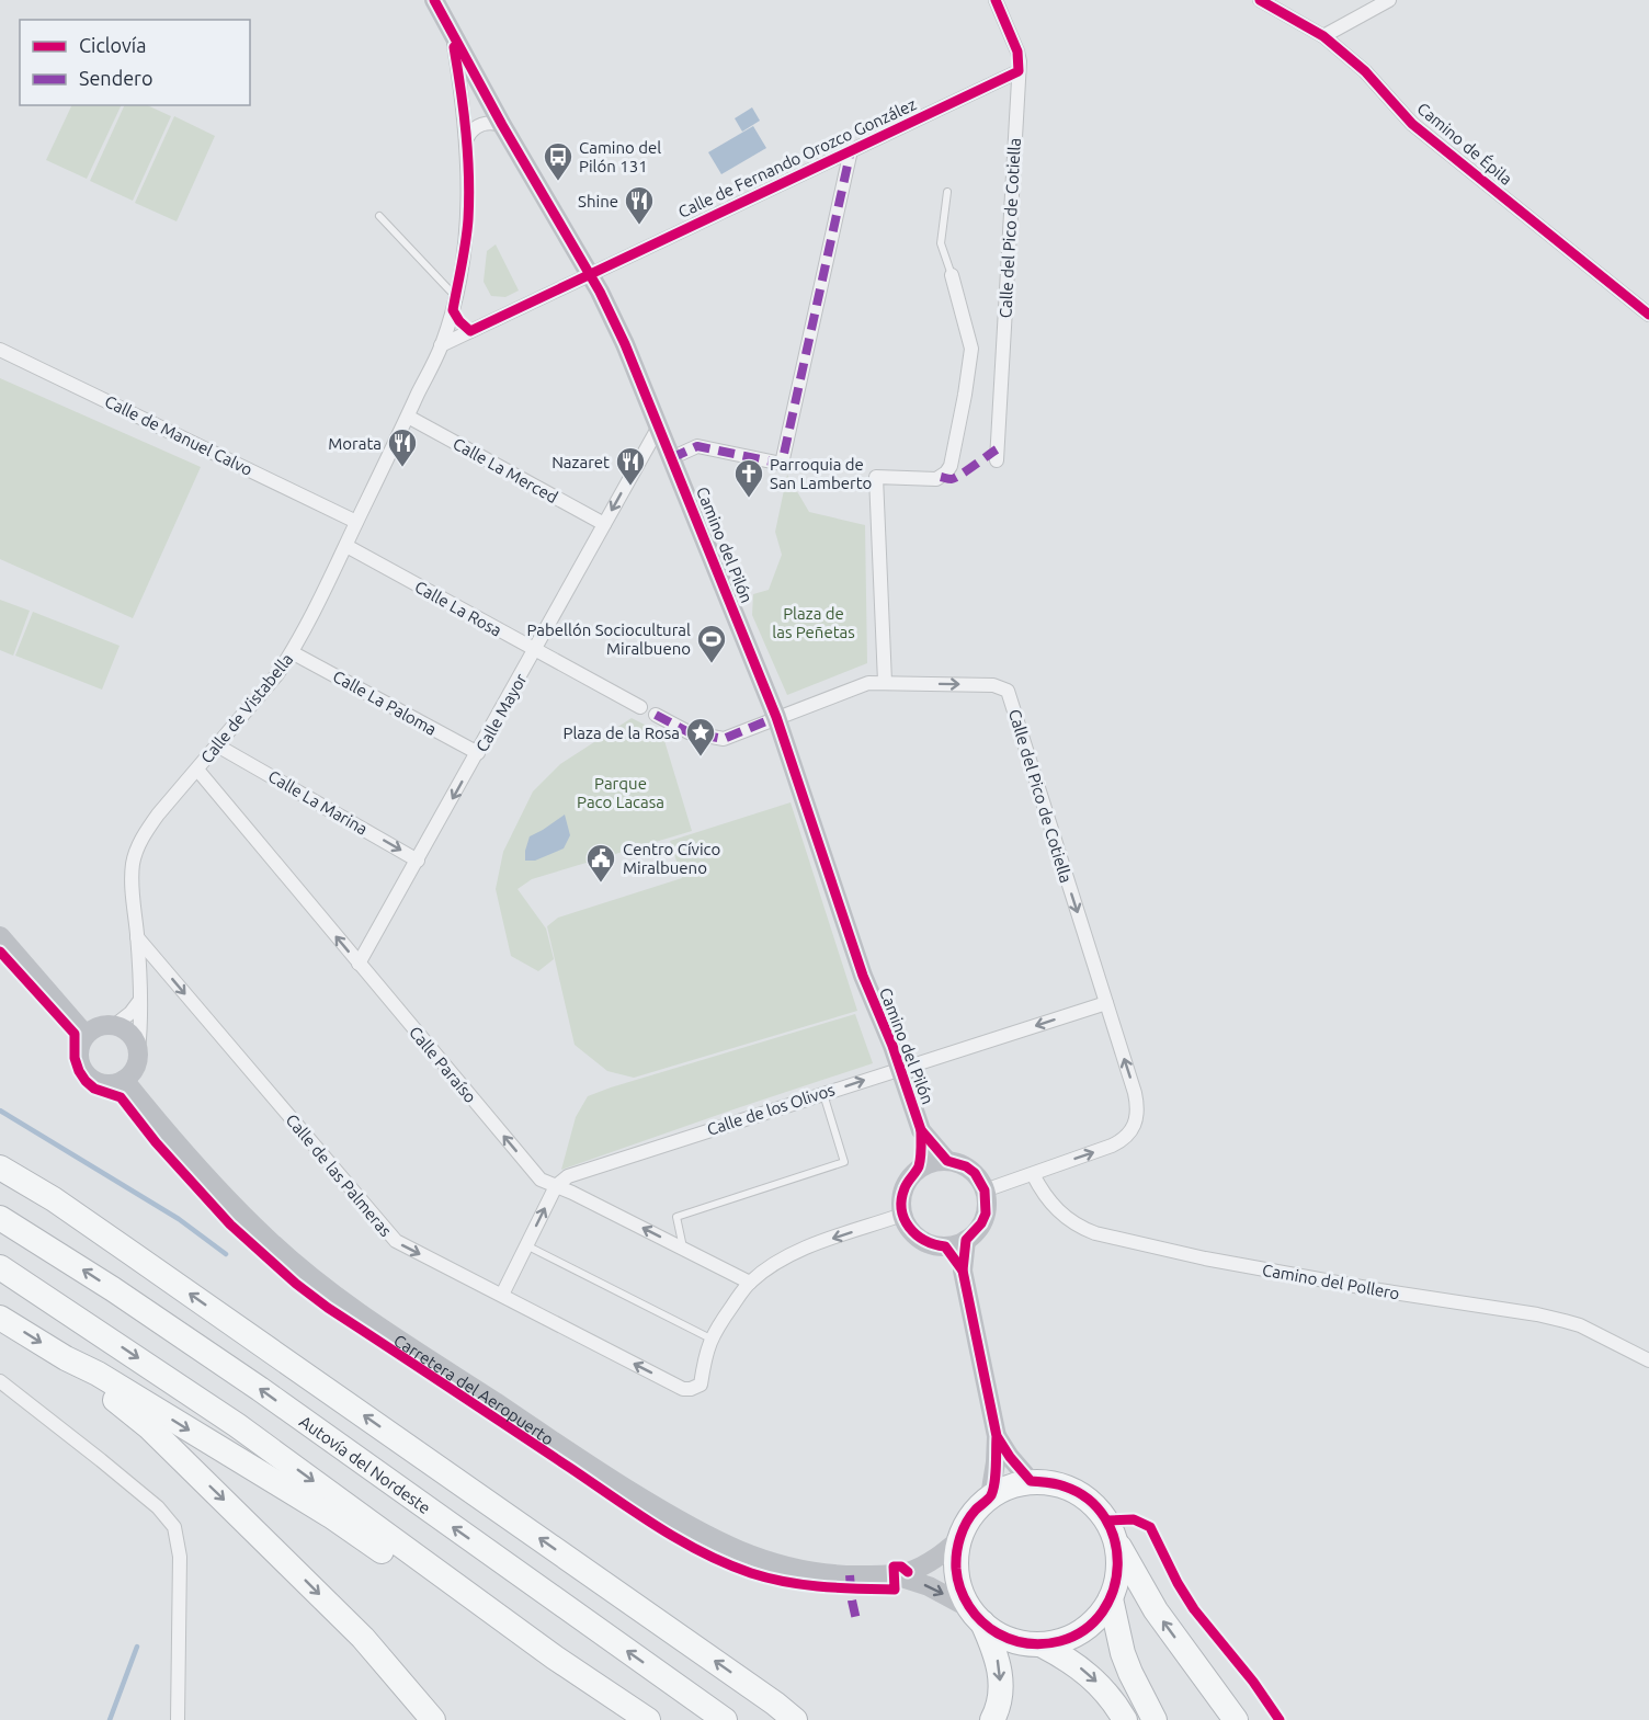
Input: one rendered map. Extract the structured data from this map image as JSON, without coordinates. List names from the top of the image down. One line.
{"streets":{"highway":["Autovía del Nordeste"],"street":["Camino de Épila","Calle de Fernando Orozco González","Calle del Pico de Cotiella","Calle de Manuel Calvo","Calle La Merced","Camino del Pilón","Calle La Rosa","Calle La Paloma","Calle de Vistabella","Calle Mayor","Calle La Marina","Calle Paraíso","Calle de los Olivos","Calle de las Palmeras","Camino del Pollero","Carretera del Aeropuerto"]},"crossings":[["Calle de Fernando Orozco González","Calle del Pico de Cotiella"],["Calle de Fernando Orozco González","Camino del Pilón"],["Calle de Fernando Orozco González","Calle de Vistabella"],["Calle del Pico de Cotiella","Camino del Pilón"],["Calle del Pico de Cotiella","Calle de los Olivos"],["Calle del Pico de Cotiella","Camino del Pollero"],["Calle de Manuel Calvo","Calle de Vistabella"],["Calle La Merced","Calle de Vistabella"],["Calle La Merced","Calle Mayor"],["Camino del Pilón","Calle de Vistabella"],["Camino del Pilón","Calle Mayor"],["Camino del Pilón","Calle de los Olivos"],["Calle La Rosa","Calle de Vistabella"],["Calle La Rosa","Calle Mayor"],["Calle La Paloma","Calle de Vistabella"],["Calle La Paloma","Calle Mayor"],["Calle de Vistabella","Calle La Marina"],["Calle de Vistabella","Calle Paraíso"],["Calle de Vistabella","Calle de las Palmeras"],["Calle de Vistabella","Carretera del Aeropuerto"],["Calle Mayor","Calle La Marina"],["Calle Mayor","Calle Paraíso"],["Calle Paraíso","Calle de los Olivos"]],"one_way":["Calle Mayor","Calle La Marina","Calle Paraíso"],"parks":["Plaza de las Peñetas","Parque Paco Lacasa"],"places":{"bus stop":["Camino del Pilón 131"],"restaurant":["Shine","Morata","Nazaret"],"church":["Parroquia de San Lamberto"],"sports":["Pabellón Sociocultural Miralbueno"],"place":["Plaza de la Rosa"],"public building":["Centro Cívico Miralbueno"]},"legend":["Ciclovía","Sendero"]}
